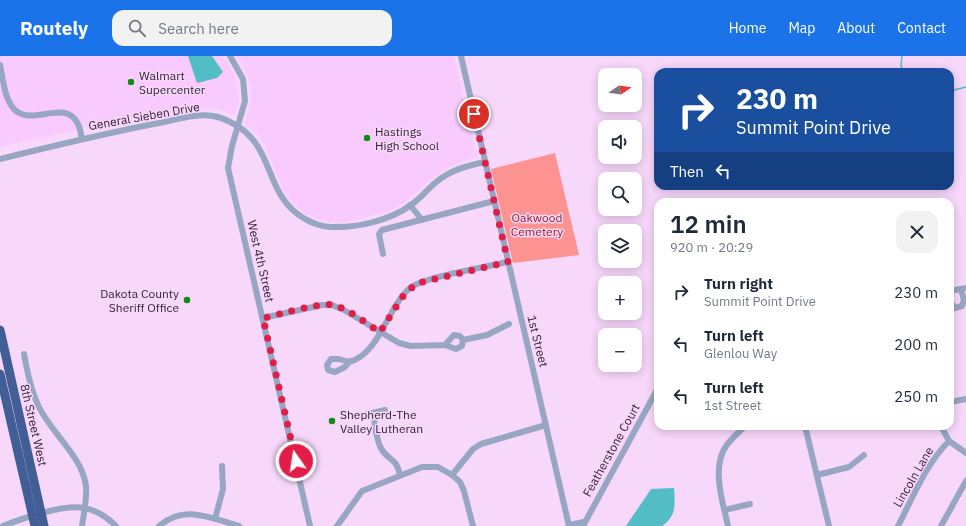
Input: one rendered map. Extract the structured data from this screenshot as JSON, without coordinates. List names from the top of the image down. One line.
{"streets":{"highway":["8th Street West"],"street":["General Sieben Drive","West 4th Street","1st Street","Featherstone Court","Lincoln Lane"]},"crossings":[["General Sieben Drive","West 4th Street"],["General Sieben Drive","1st Street"],["1st Street","Featherstone Court"]],"parks":["Oakwood Cemetery"],"places":["Walmart Supercenter","Hastings High School","Dakota County Sheriff Office","Shepherd-The Valley Lutheran"],"north":"right","page":{"header":"Routely","search":"Search here","nav":["Home","Map","About","Contact"],"map_buttons":["+","−"],"turn":["230 m","Summit Point Drive"],"then":"Then","heading":["12 min","920 m · 20:29"],"list":[{"name":"Turn right","note":"Summit Point Drive","value":"230 m"},{"name":"Turn left","note":"Glenlou Way","value":"200 m"},{"name":"Turn left","note":"1st Street","value":"250 m"}]}}
